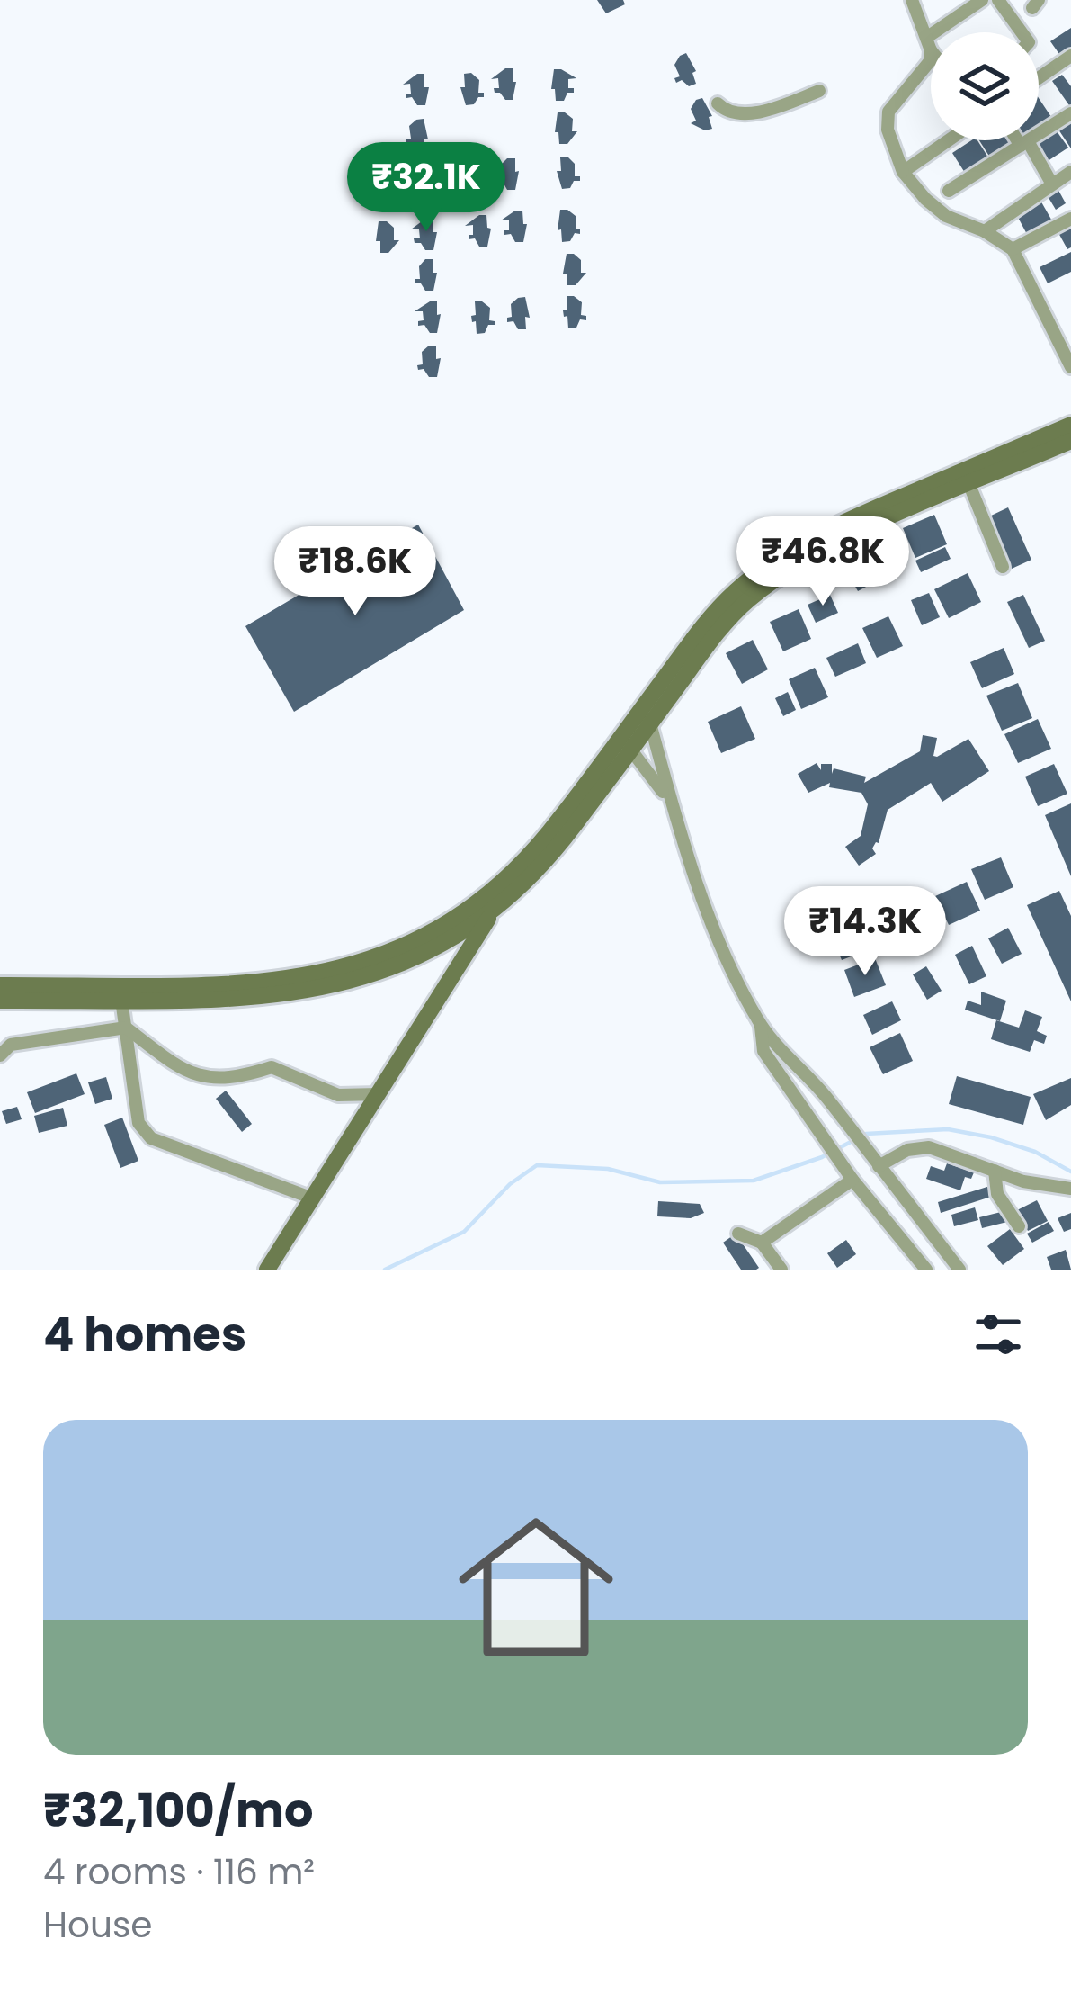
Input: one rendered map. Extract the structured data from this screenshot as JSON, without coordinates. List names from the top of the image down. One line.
{"page":{"price":["₹32.1K","₹46.8K","₹18.6K","₹14.3K"],"heading":"4 homes","list":[{"name":"₹32,100/mo","note":"4 rooms · 116 m² · House"}]}}
